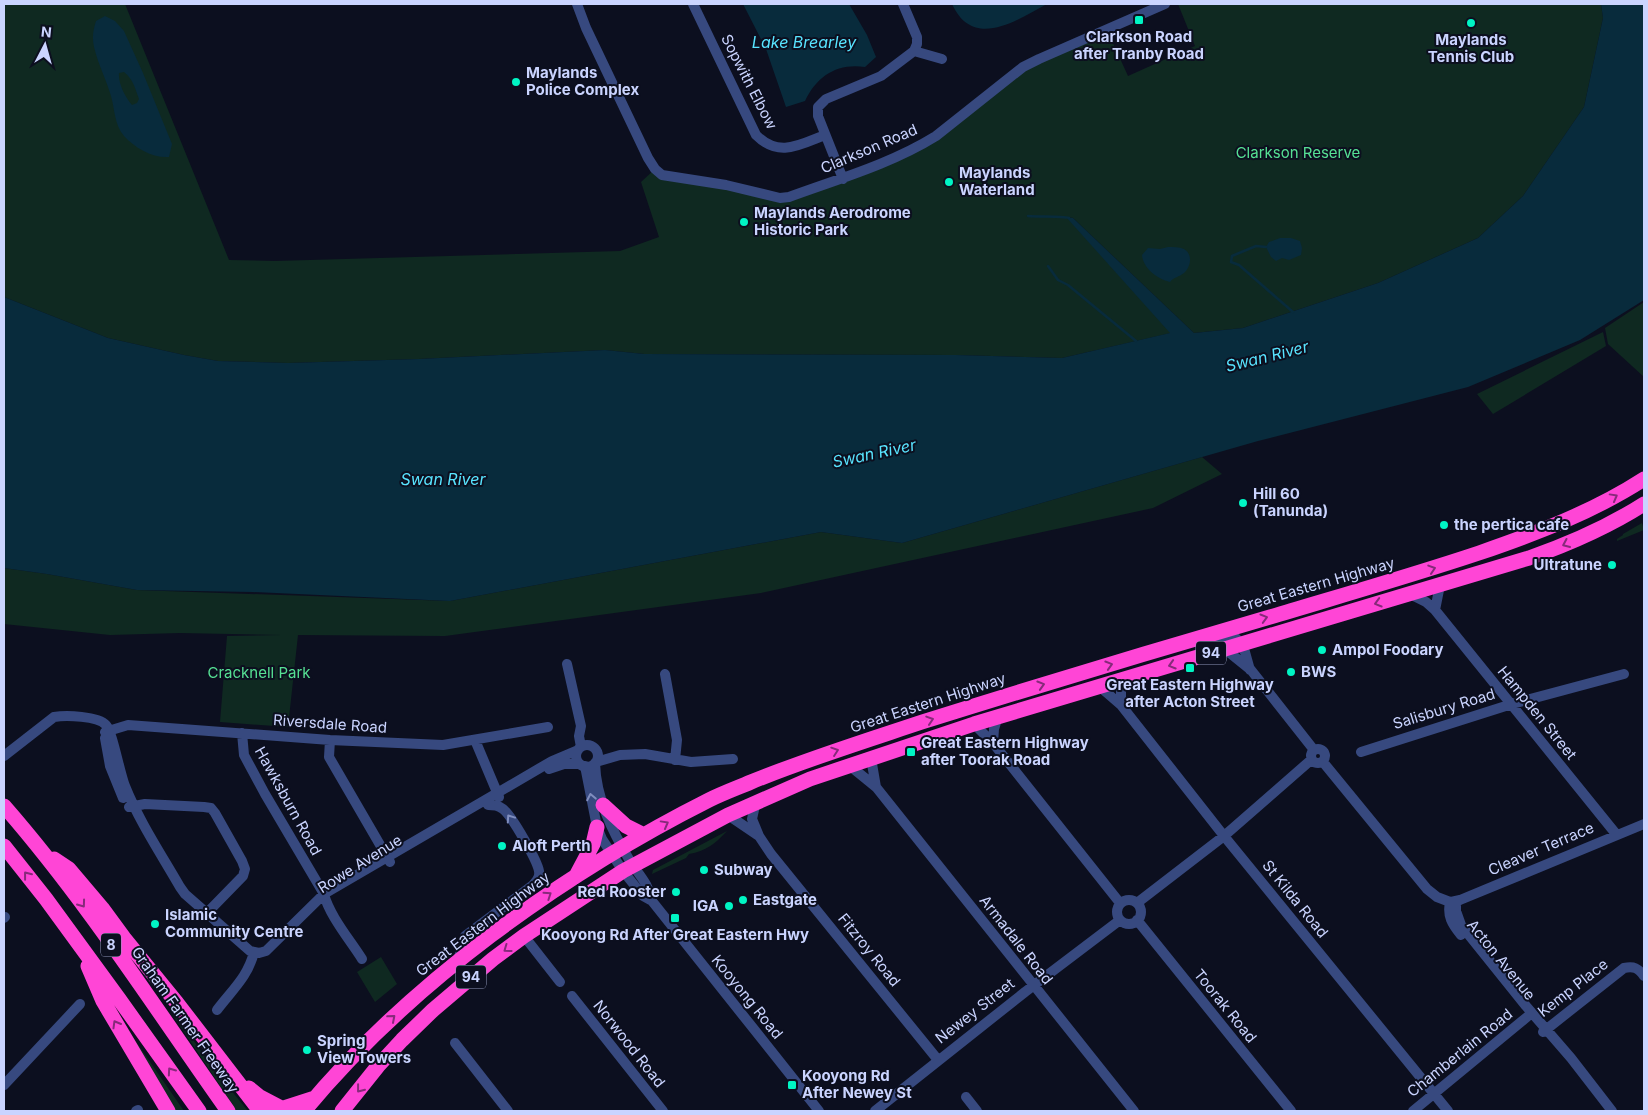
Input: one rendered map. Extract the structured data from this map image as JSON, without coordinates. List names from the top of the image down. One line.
{"streets":{"highway":["Great Eastern Highway","94","8","Graham Farmer Freeway"],"street":["Sopwith Elbow","Clarkson Road","Salisbury Road","Hampden Street","Riversdale Road","Hawksburn Road","Cleaver Terrace","Rowe Avenue","St Kilda Road","Armadale Road","Fitzroy Road","Acton Avenue","Kemp Place","Kooyong Road","Toorak Road","Newey Street","Norwood Road","Chamberlain Road"]},"crossings":[["Great Eastern Highway","Kooyong Road"],["94","Hampden Street"],["94","St Kilda Road"],["94","Armadale Road"],["94","Fitzroy Road"],["94","Kooyong Road"],["Salisbury Road","Hampden Street"],["Hampden Street","Cleaver Terrace"],["Riversdale Road","Hawksburn Road"],["Hawksburn Road","Rowe Avenue"],["Cleaver Terrace","Acton Avenue"],["St Kilda Road","Chamberlain Road"],["Armadale Road","Newey Street"],["Fitzroy Road","Newey Street"],["Acton Avenue","Kemp Place"],["Acton Avenue","Chamberlain Road"],["Toorak Road","Newey Street"]],"water":["Lake Brearley","Swan River"],"parks":["Clarkson Reserve","Cracknell Park"],"places":{"transit":["Clarkson Road after Tranby Road","Great Eastern Highway after Acton Street","Great Eastern Highway after Toorak Road","Kooyong Rd After Great Eastern Hwy","Kooyong Rd After Newey St"],"other":["Maylands Tennis Club","Maylands Police Complex","Maylands Waterland","Maylands Aerodrome Historic Park","Hill 60 (Tanunda)","the pertica cafe","Ultratune","Ampol Foodary","BWS","Aloft Perth","Subway","Red Rooster","Eastgate","IGA","Islamic Community Centre","Spring View Towers"]},"north":"top"}
